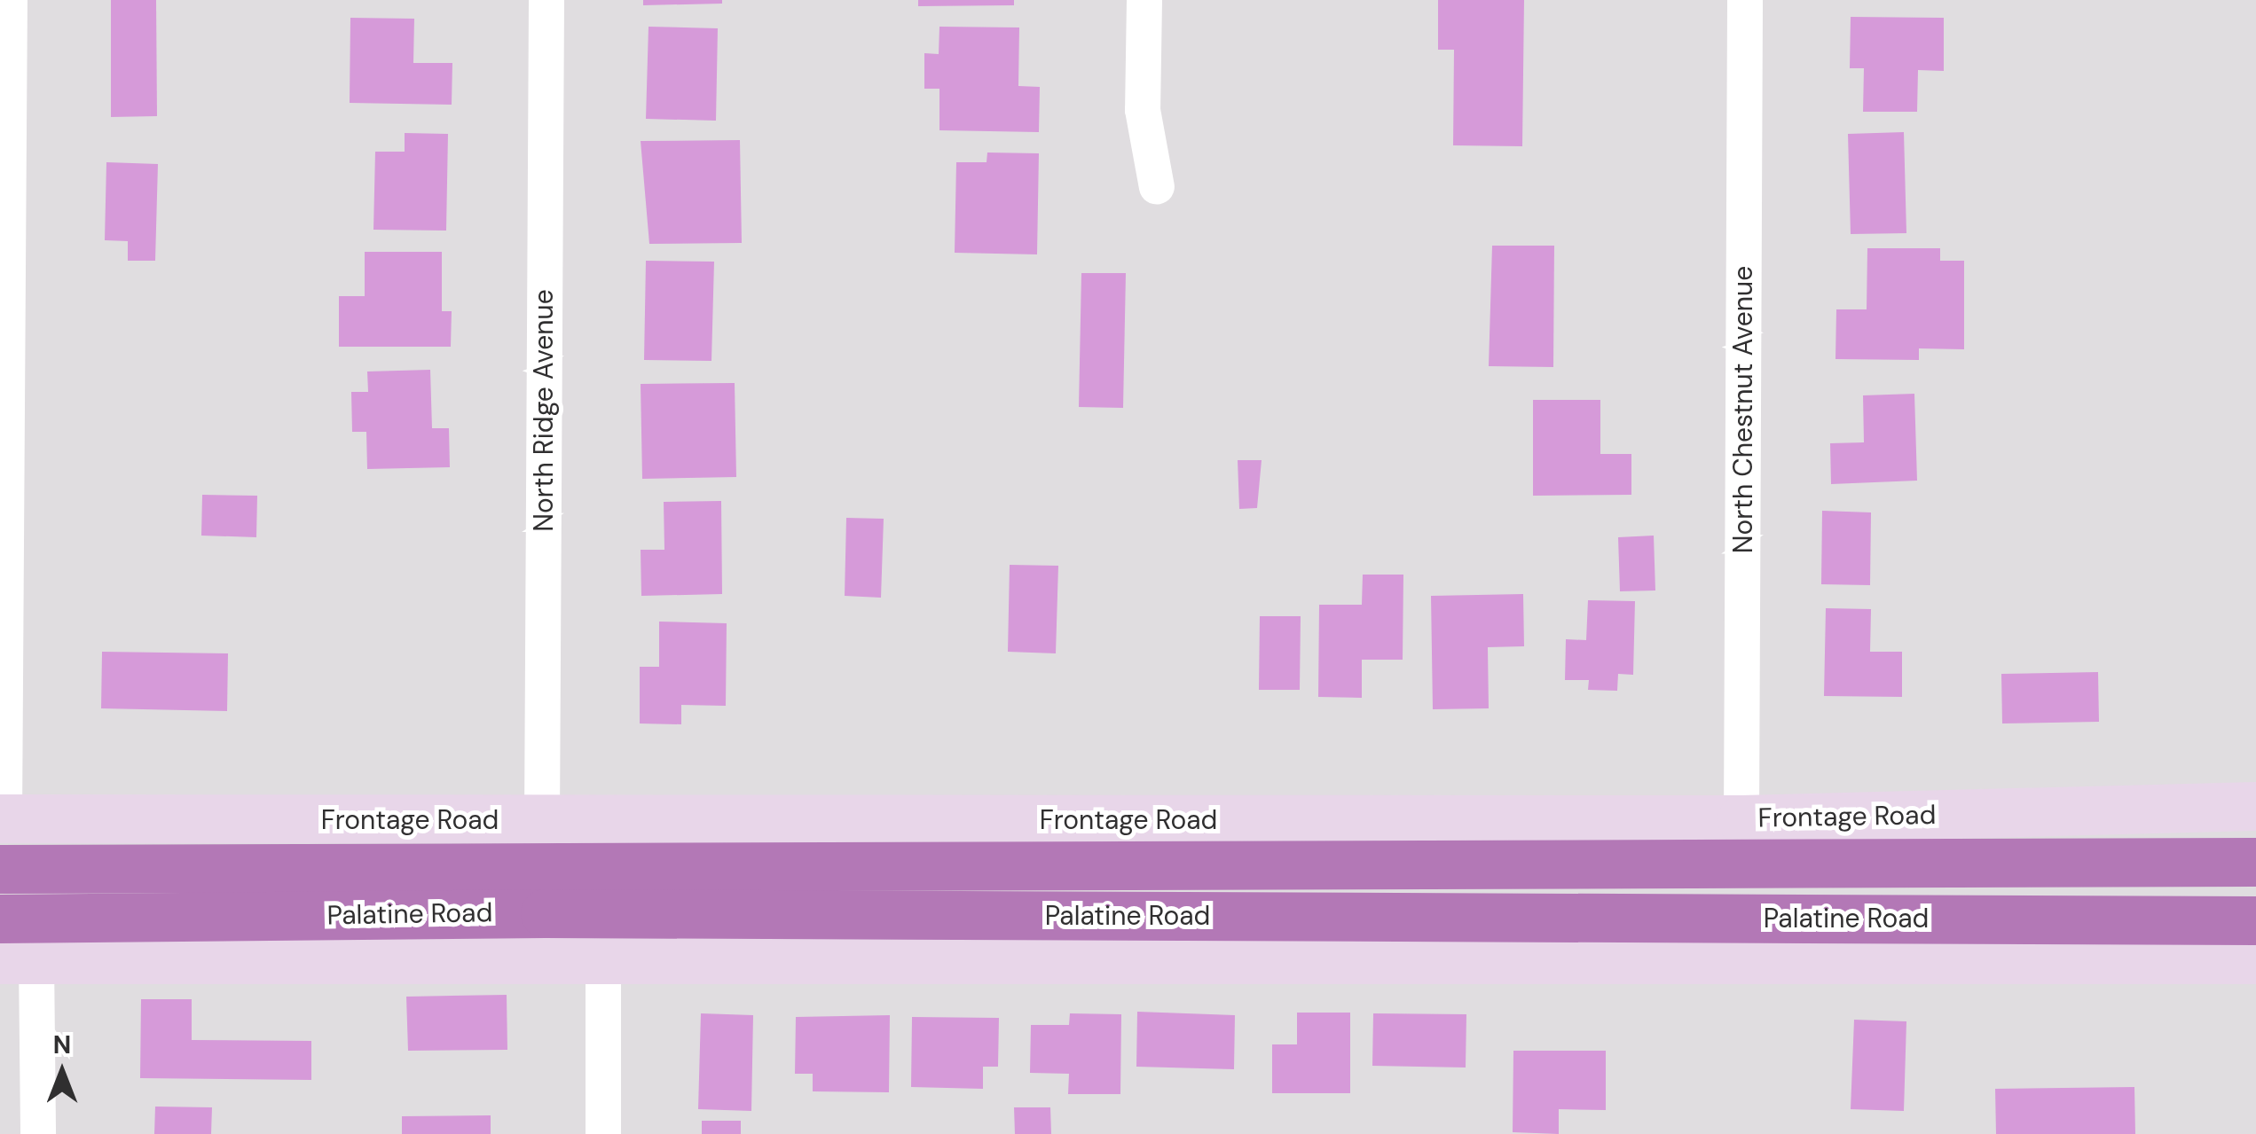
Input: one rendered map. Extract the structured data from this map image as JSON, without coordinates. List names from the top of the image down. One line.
{"streets":{"highway":["Palatine Road"],"street":["North Chestnut Avenue","North Ridge Avenue","Frontage Road"]},"crossings":[["North Chestnut Avenue","Frontage Road"],["North Ridge Avenue","Frontage Road"]],"north":"top"}
